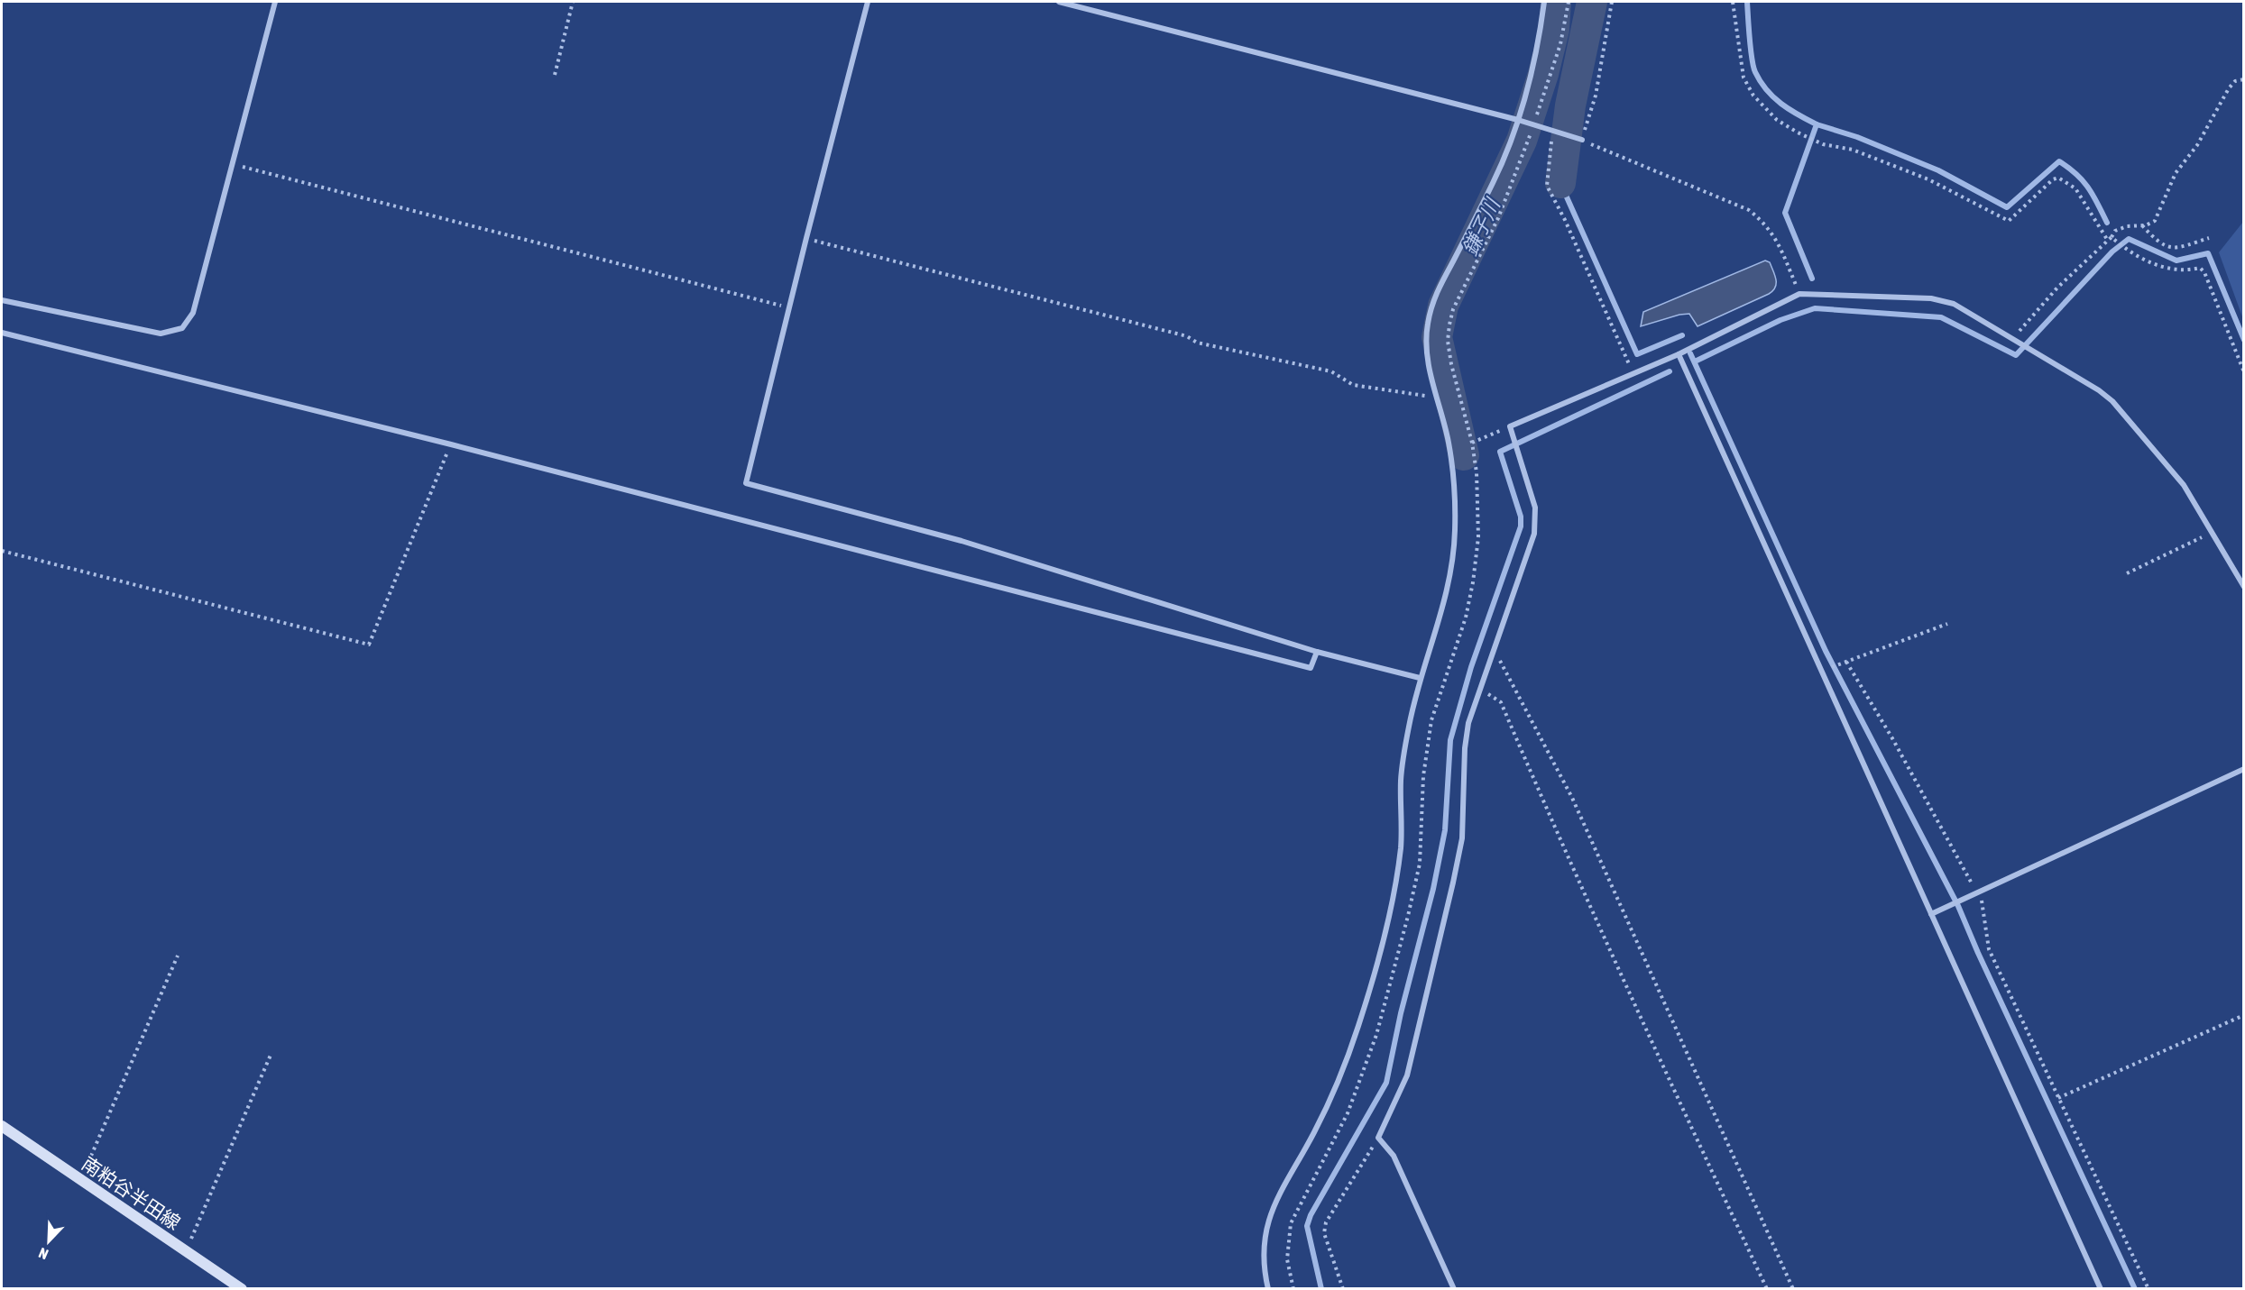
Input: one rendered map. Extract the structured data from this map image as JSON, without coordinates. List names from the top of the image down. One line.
{"streets":{"main road":["南粕谷半田線"]},"water":["鎌子川"],"north":"bottom left"}
